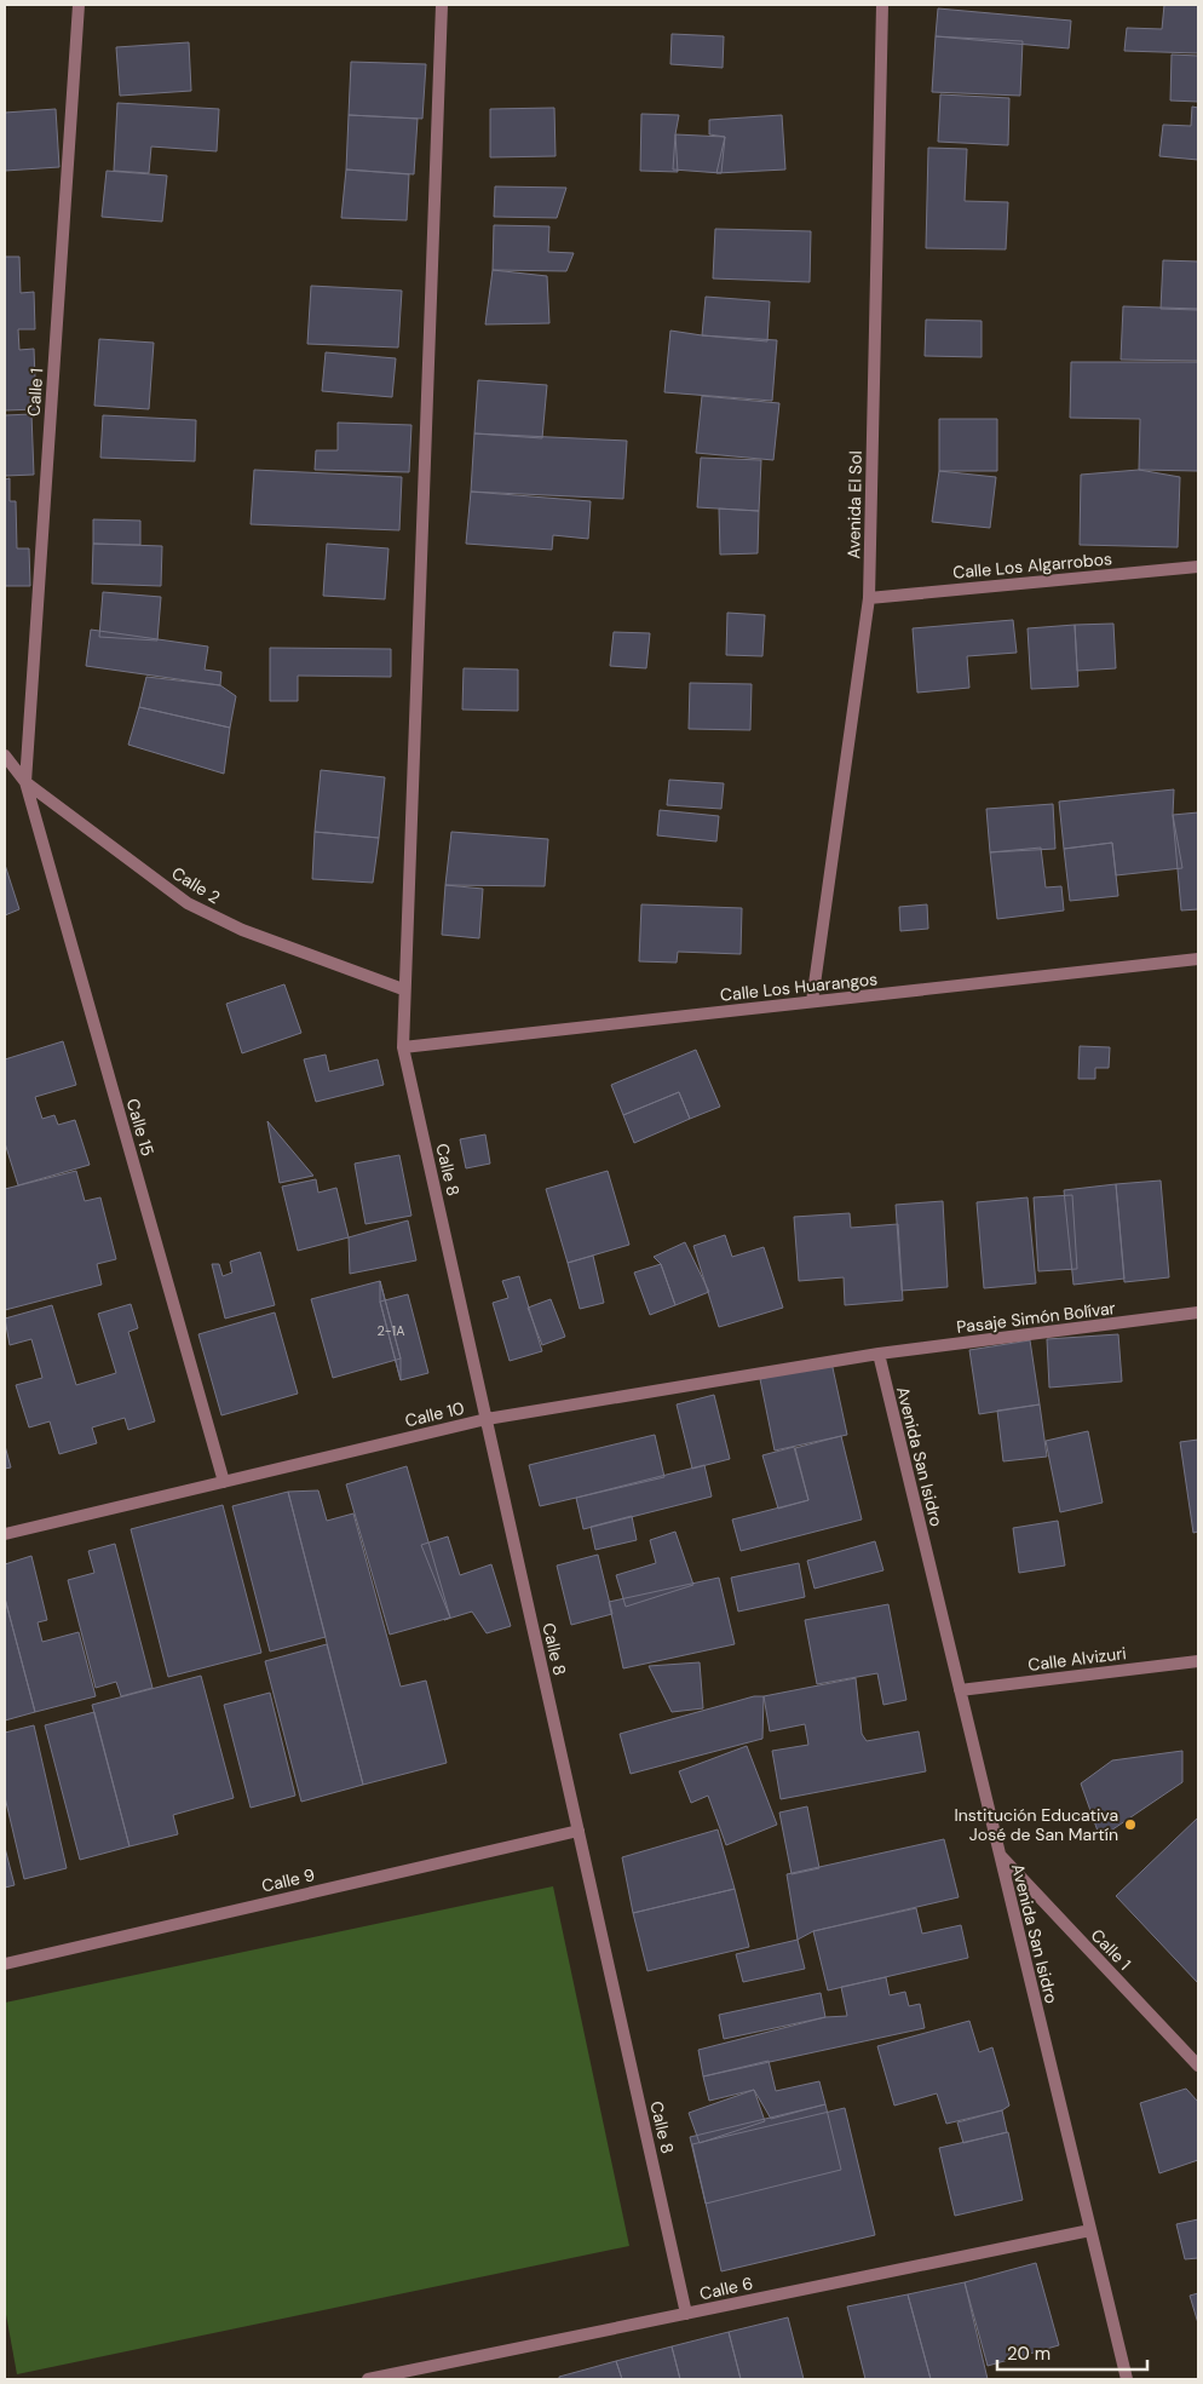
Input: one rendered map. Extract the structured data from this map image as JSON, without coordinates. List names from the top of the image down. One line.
{"streets":{"street":["Calle 1","Avenida El Sol","Calle Los Algarrobos","Calle 2","Calle Los Huarangos","Calle 15","Calle 8","Pasaje Simón Bolívar","Calle 10","Avenida San Isidro","Calle Alvizuri","Calle 9","Calle 6"]},"crossings":[["Calle 1","Calle 2"],["Calle 1","Calle 15"],["Calle 1","Avenida San Isidro"],["Avenida El Sol","Calle Los Algarrobos"],["Avenida El Sol","Calle Los Huarangos"],["Calle 2","Calle 15"],["Calle 2","Calle 8"],["Calle Los Huarangos","Calle 8"],["Calle 15","Calle 10"],["Calle 8","Calle 10"],["Calle 8","Calle 9"],["Calle 8","Calle 6"],["Pasaje Simón Bolívar","Calle 10"],["Pasaje Simón Bolívar","Avenida San Isidro"],["Calle 10","Avenida San Isidro"],["Avenida San Isidro","Calle Alvizuri"],["Avenida San Isidro","Calle 6"]],"places":["Institución Educativa José de San Martín"],"house_numbers":["2-1A"],"scale_bar":"20 m"}
